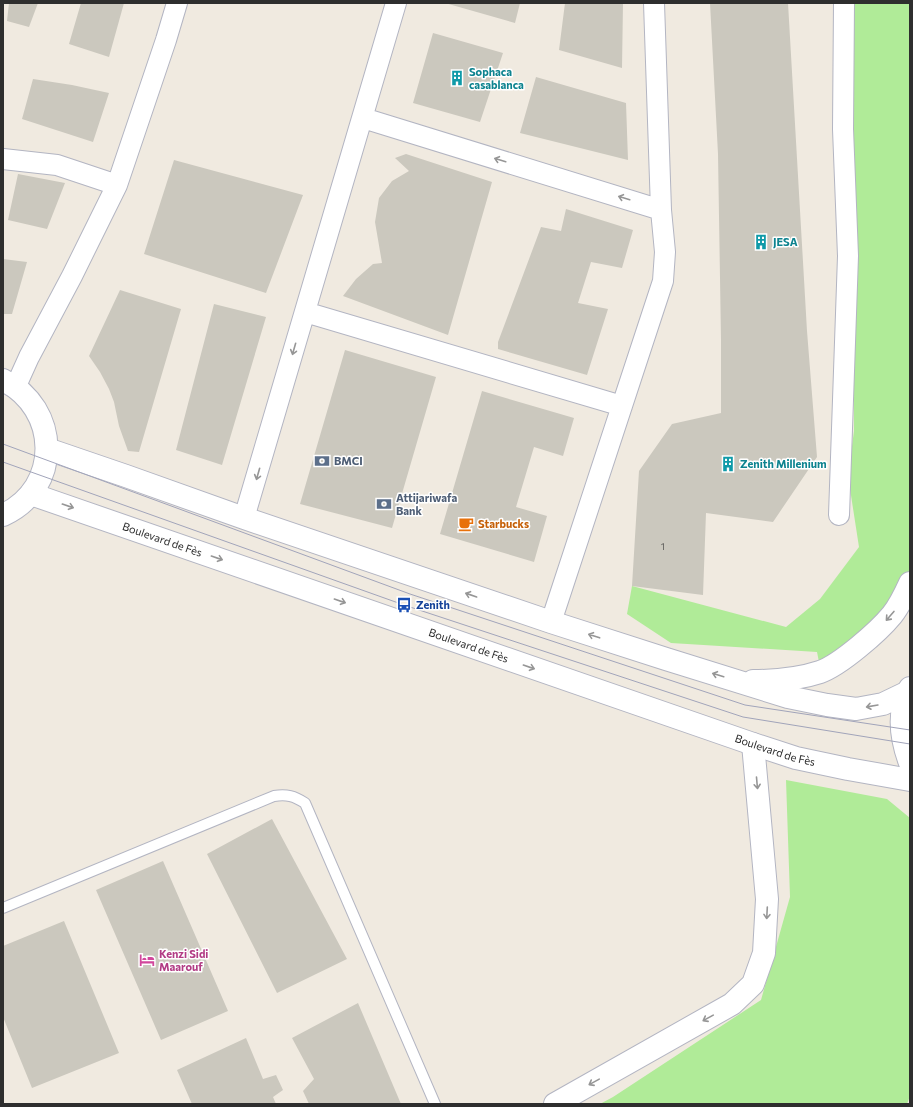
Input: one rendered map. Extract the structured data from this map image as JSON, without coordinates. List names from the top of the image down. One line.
{"streets":{"street":["Boulevard de Fès"]},"places":{"building":["Sophaca casablanca","JESA","Zenith Millenium"],"bank":["BMCI","Attijariwafa Bank"],"cafe":["Starbucks"],"bus stop":["Zenith"],"hotel":["Kenzi Sidi Maarouf"]},"house_numbers":["1"]}
